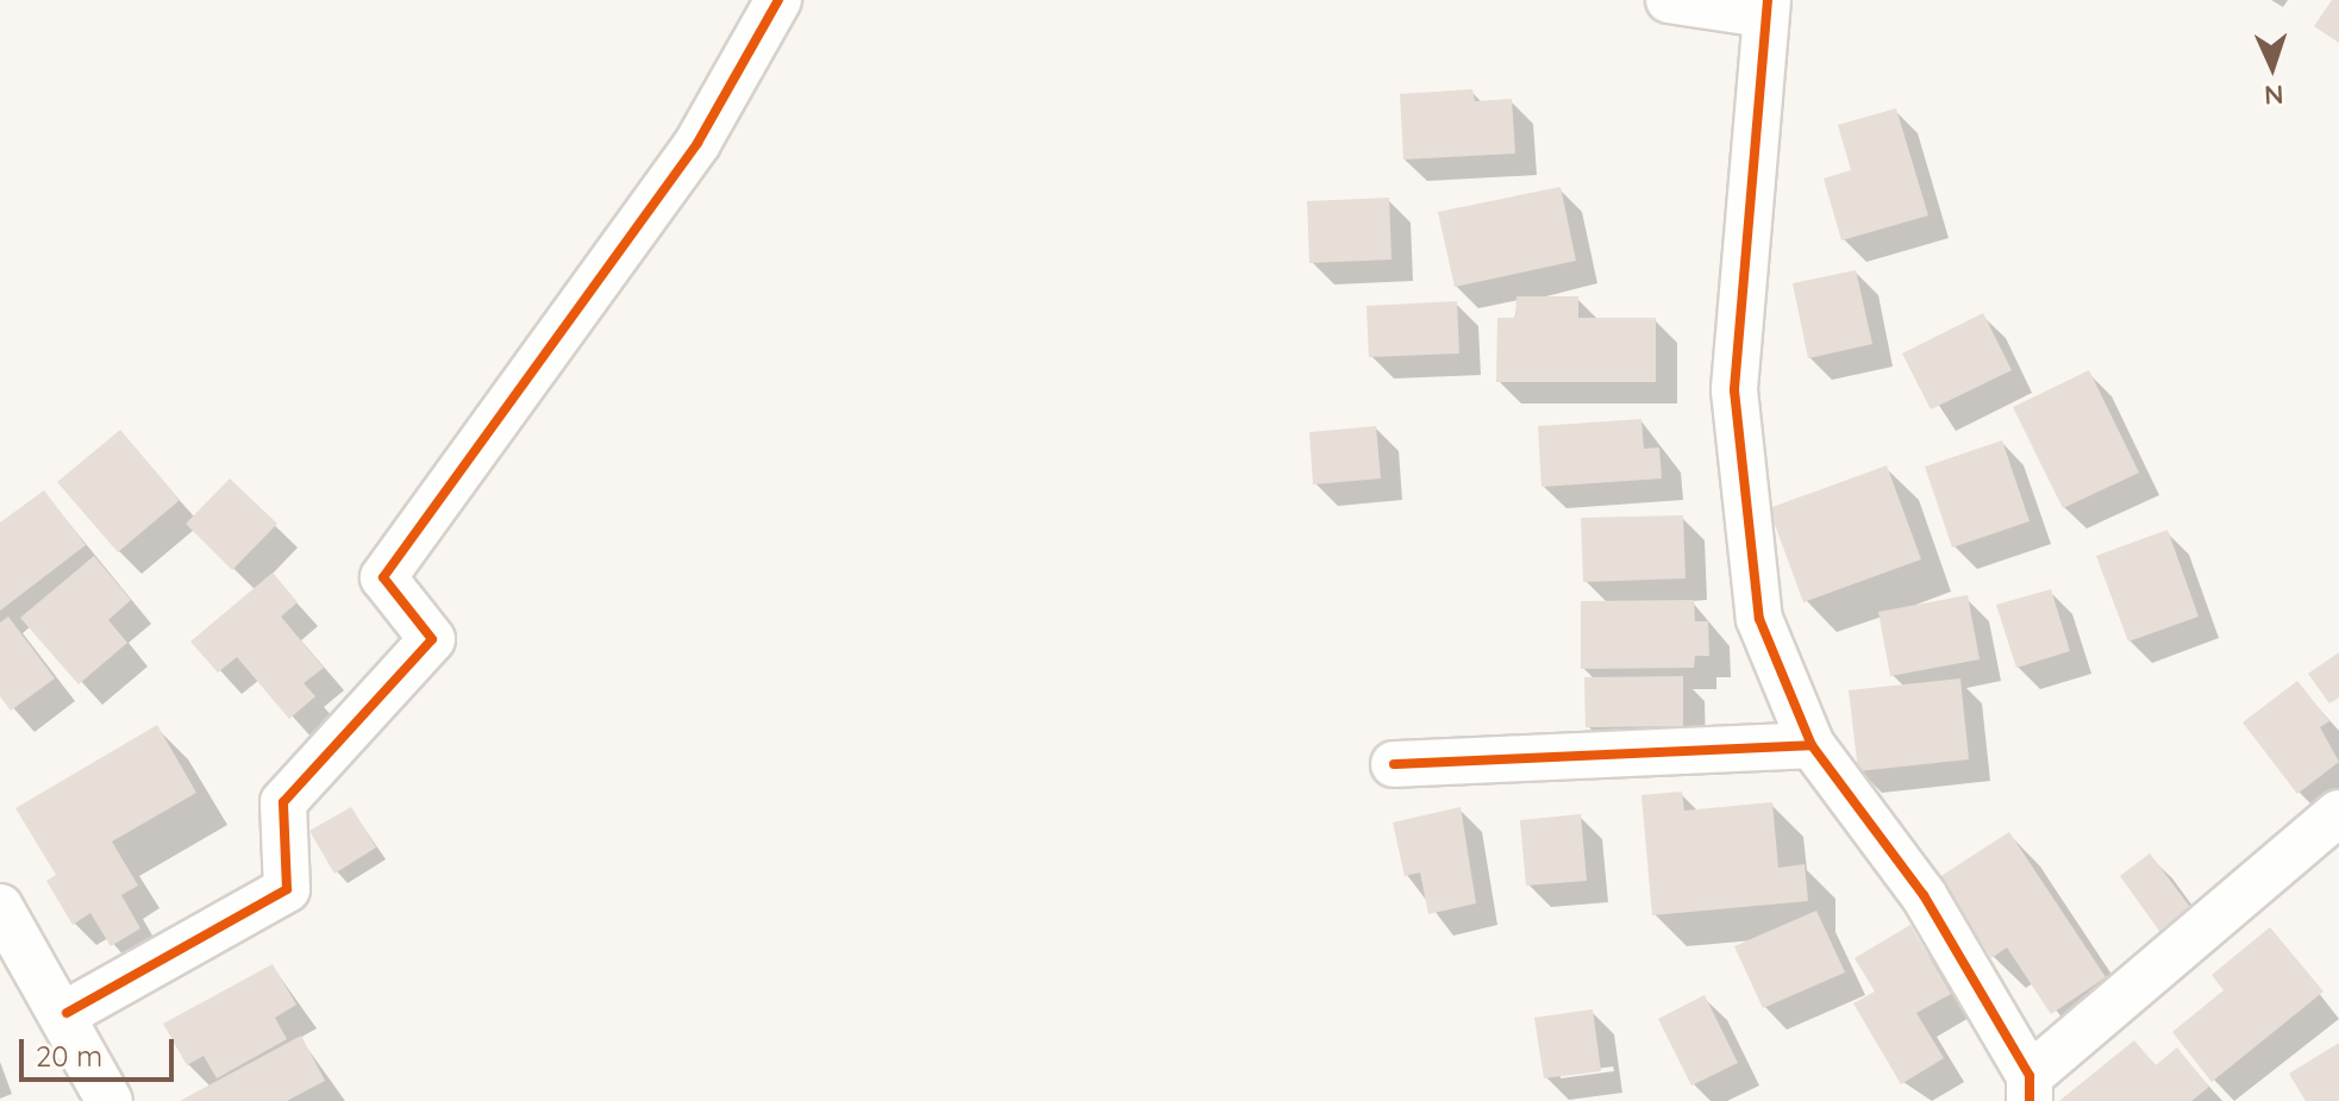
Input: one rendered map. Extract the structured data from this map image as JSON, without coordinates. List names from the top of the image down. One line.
{"scale_bar":"20 m","north":"bottom"}
